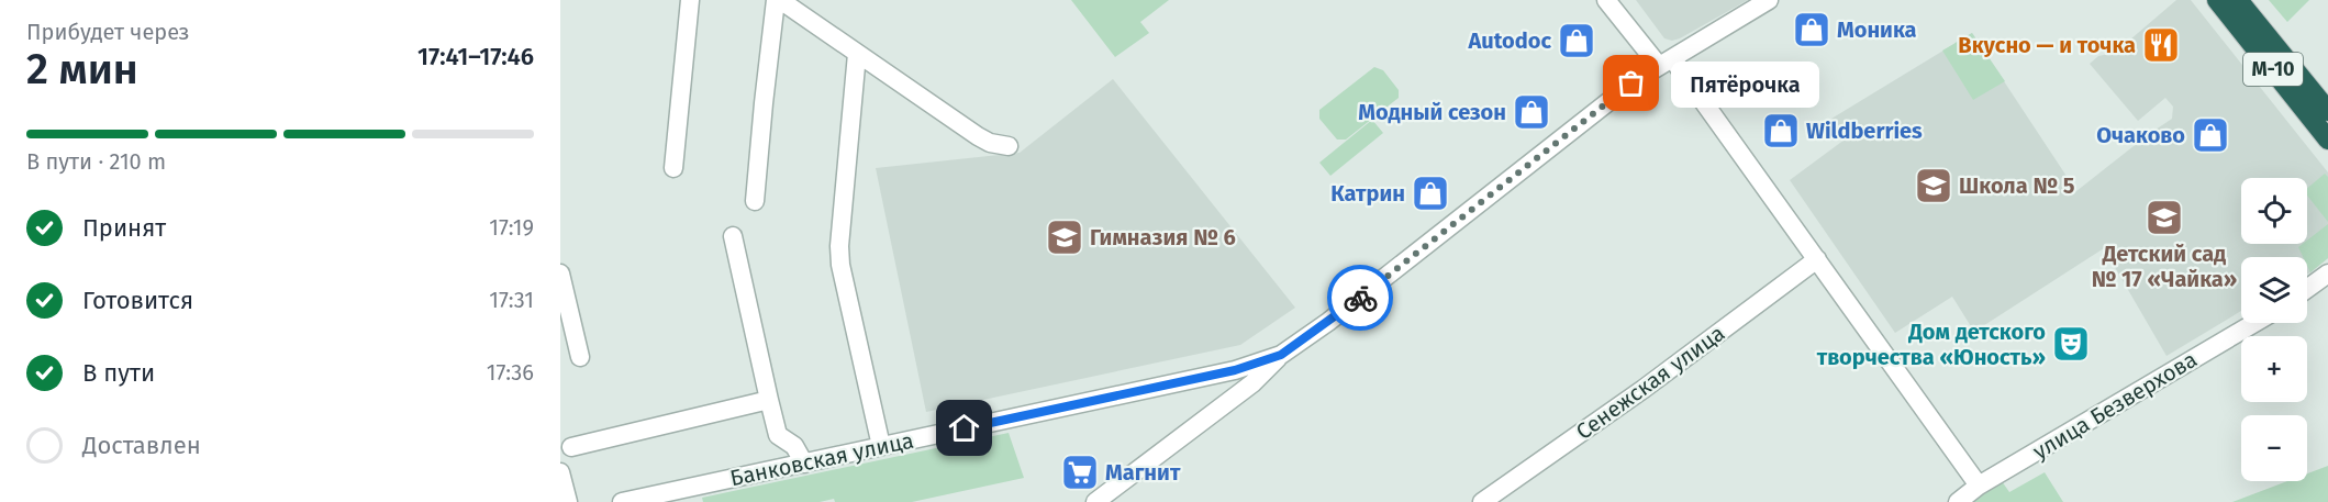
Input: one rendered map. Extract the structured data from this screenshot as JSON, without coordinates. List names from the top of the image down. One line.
{"streets":{"highway":["М-10"],"street":["Сенежская улица","улица Безверхова","Банковская улица"]},"places":{"shop":["Моника","Autodoc","Модный сезон","Wildberries","Очаково","Катрин"],"restaurant":["Вкусно — и точка"],"other":["Пятёрочка"],"school or university":["Школа № 5","Детский сад № 17 «Чайка»","Гимназия № 6"],"theatre":["Дом детского творчества «Юность»"],"supermarket":["Магнит"]},"page":{"heading":["2 мин","Прибудет через","17:41–17:46"],"bubble":"Пятёрочка","bar":"В пути · 210 m","map_buttons":["+","−"],"list":[["Принят","17:19"],["Готовится","17:31"],["В пути","17:36"],"Доставлен"]}}
